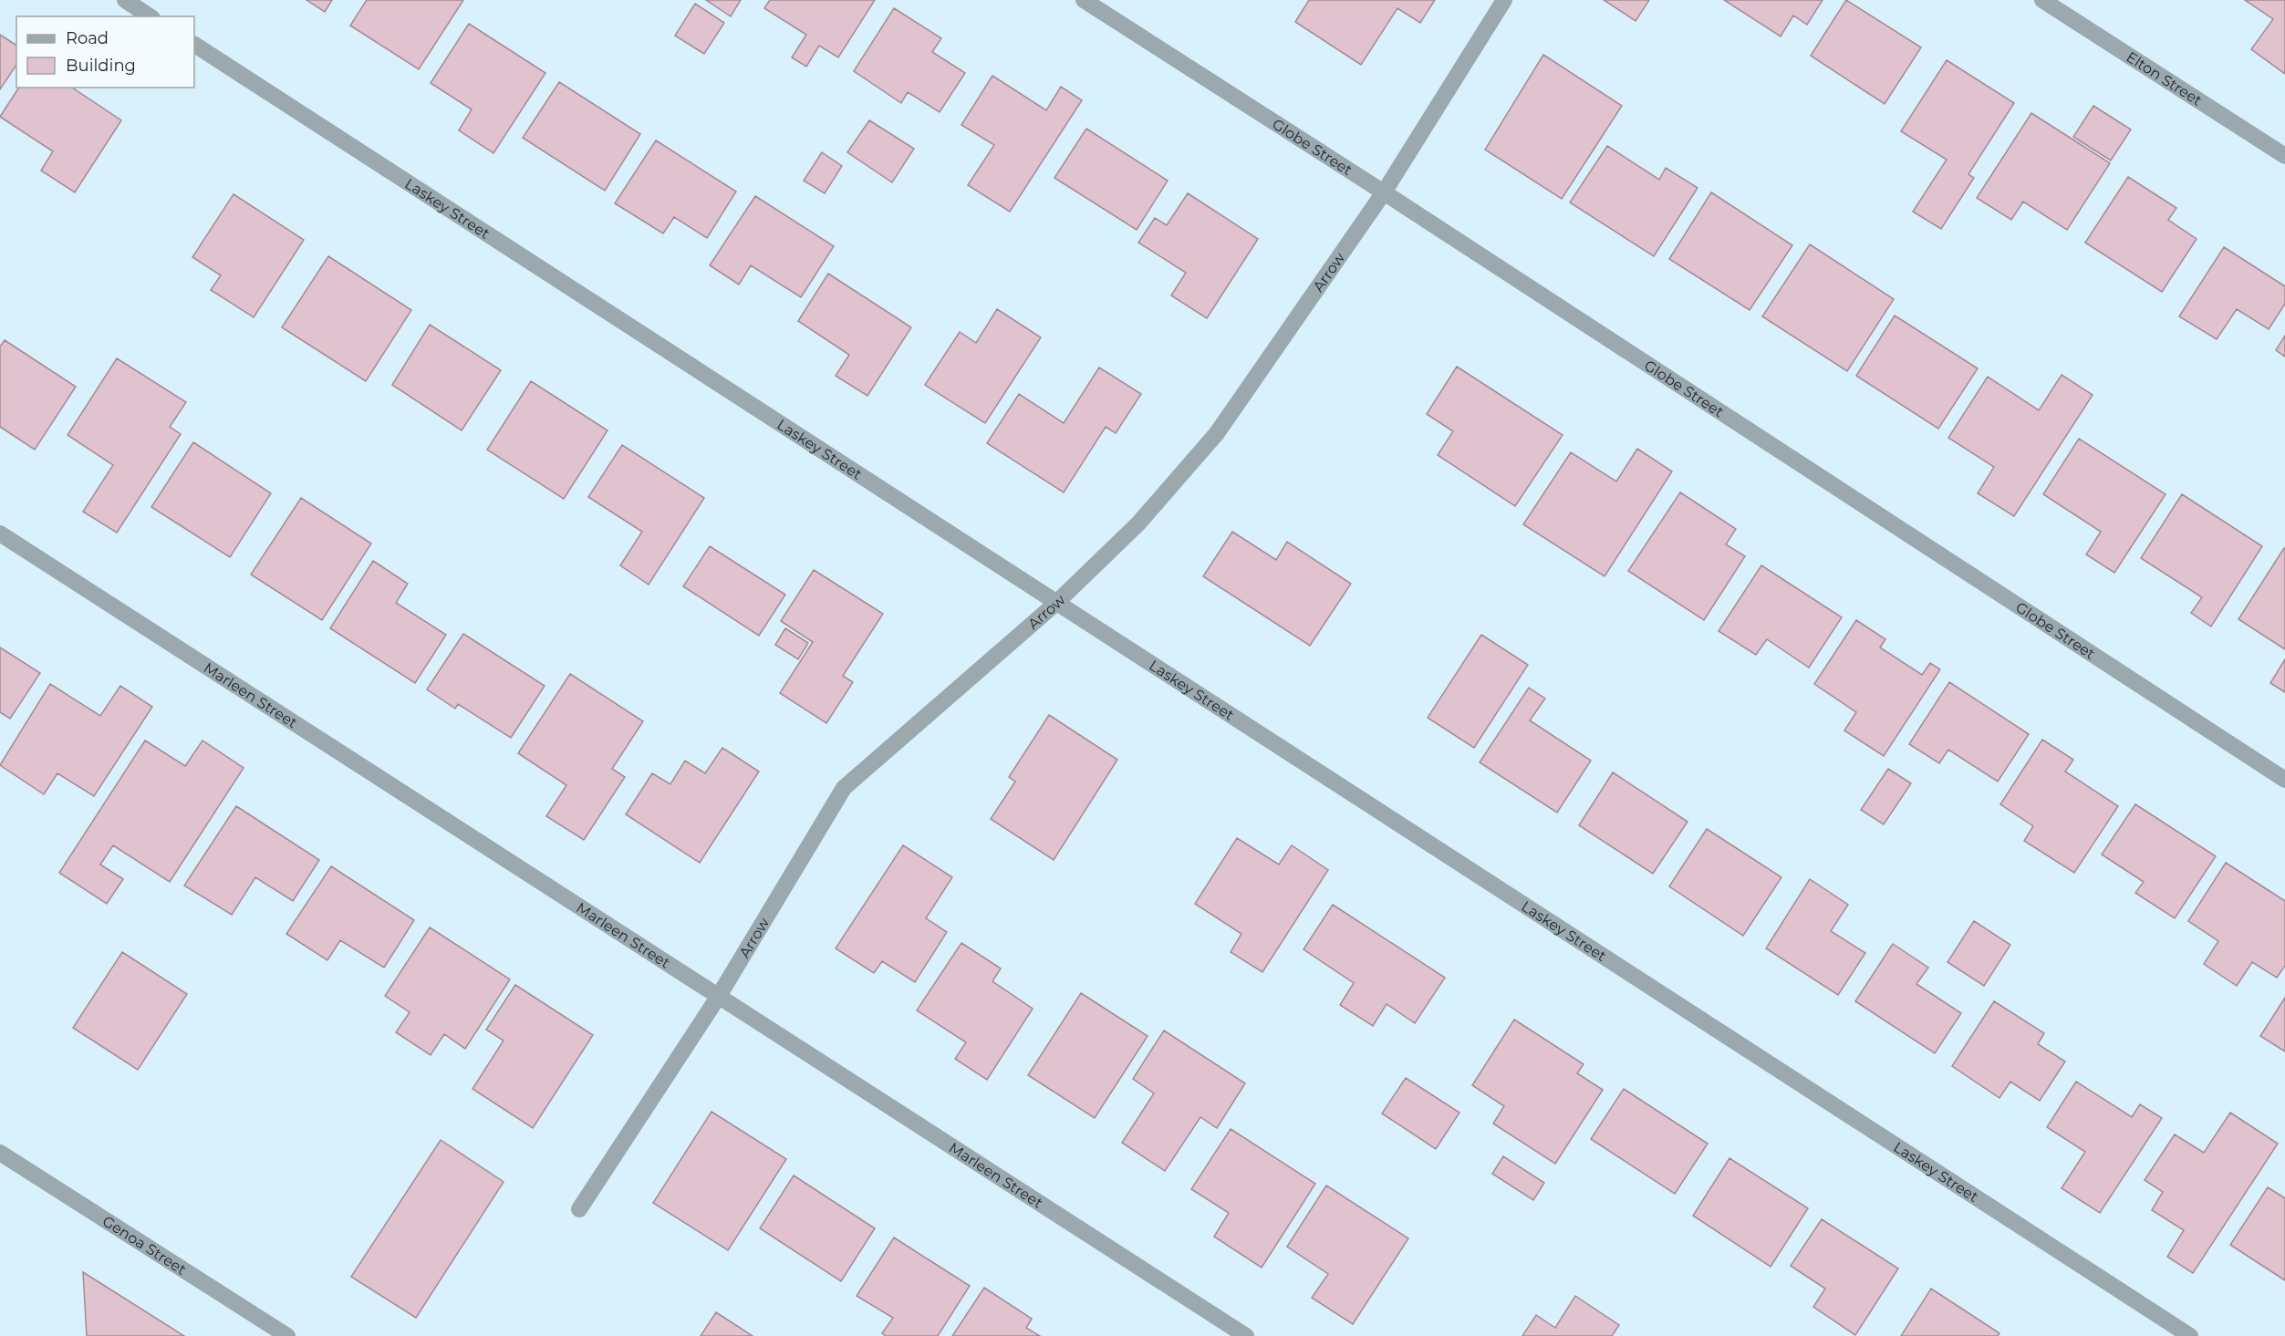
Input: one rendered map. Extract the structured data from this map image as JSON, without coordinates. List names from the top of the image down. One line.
{"streets":{"street":["Elton Street","Globe Street","Laskey Street","Arrow","Marleen Street","Genoa Street"]},"crossings":[["Globe Street","Arrow"],["Laskey Street","Arrow"],["Arrow","Marleen Street"]],"legend":["Road","Building"]}
